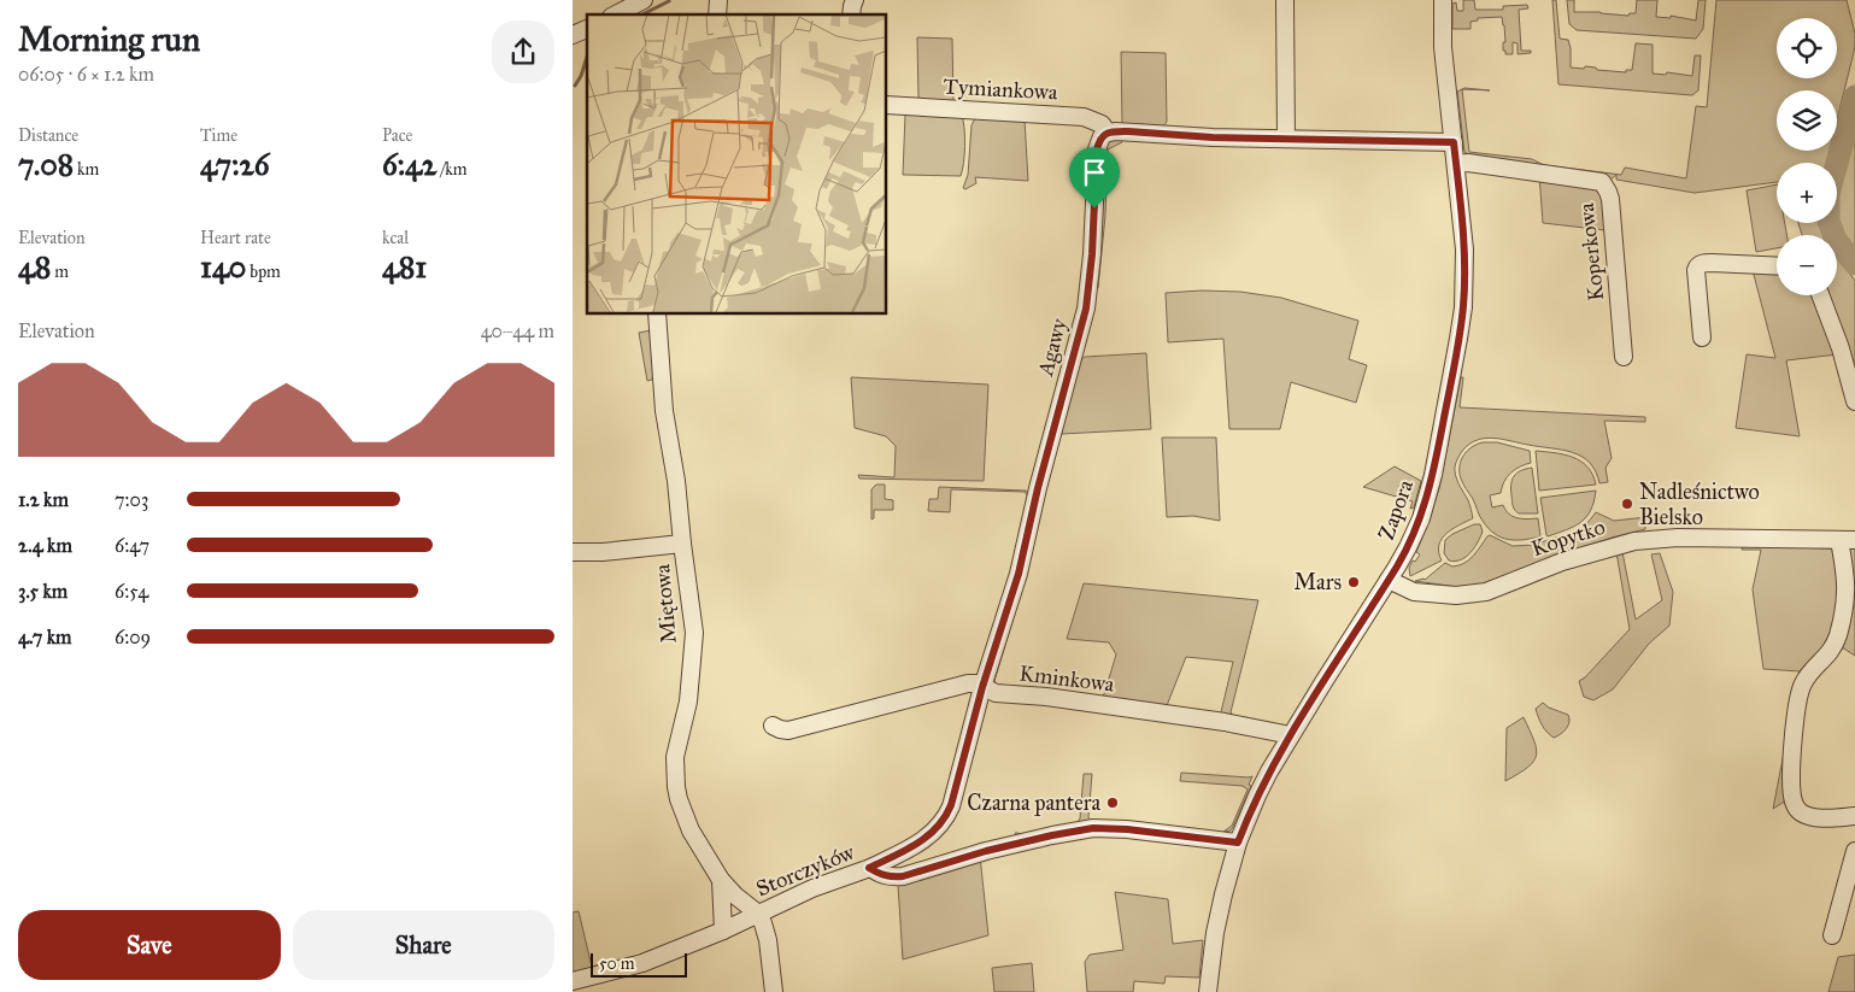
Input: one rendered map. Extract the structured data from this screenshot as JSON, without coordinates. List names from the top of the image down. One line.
{"streets":{"street":["Tymiankowa","Koperkowa","Agawy","Zapora","Kopytko","Miętowa","Kminkowa","Storczyków"]},"crossings":[["Tymiankowa","Agawy"],["Koperkowa","Zapora"],["Agawy","Kminkowa"],["Agawy","Storczyków"],["Zapora","Kopytko"],["Zapora","Kminkowa"],["Zapora","Storczyków"],["Miętowa","Storczyków"]],"places":["Nadleśnictwo Bielsko","Mars","Czarna pantera"],"scale_bar":"50 m","page":{"heading":["Morning run","06:05 · 6 × 1.2 km"],"map_buttons":["+","−"],"stats":[["Distance","7.08 km"],["Time","47:26"],["Pace","6:42 /km"],["Elevation","48 m"],["Heart rate","140 bpm"],["kcal","481"]],"chart":["Elevation","40–44 m"],"list":[{"name":"1.2 km","note":"7:03"},{"name":"2.4 km","note":"6:47"},{"name":"3.5 km","note":"6:54"},{"name":"4.7 km","note":"6:09"}],"buttons":["Save","Share"],"scale":"50 m"}}
